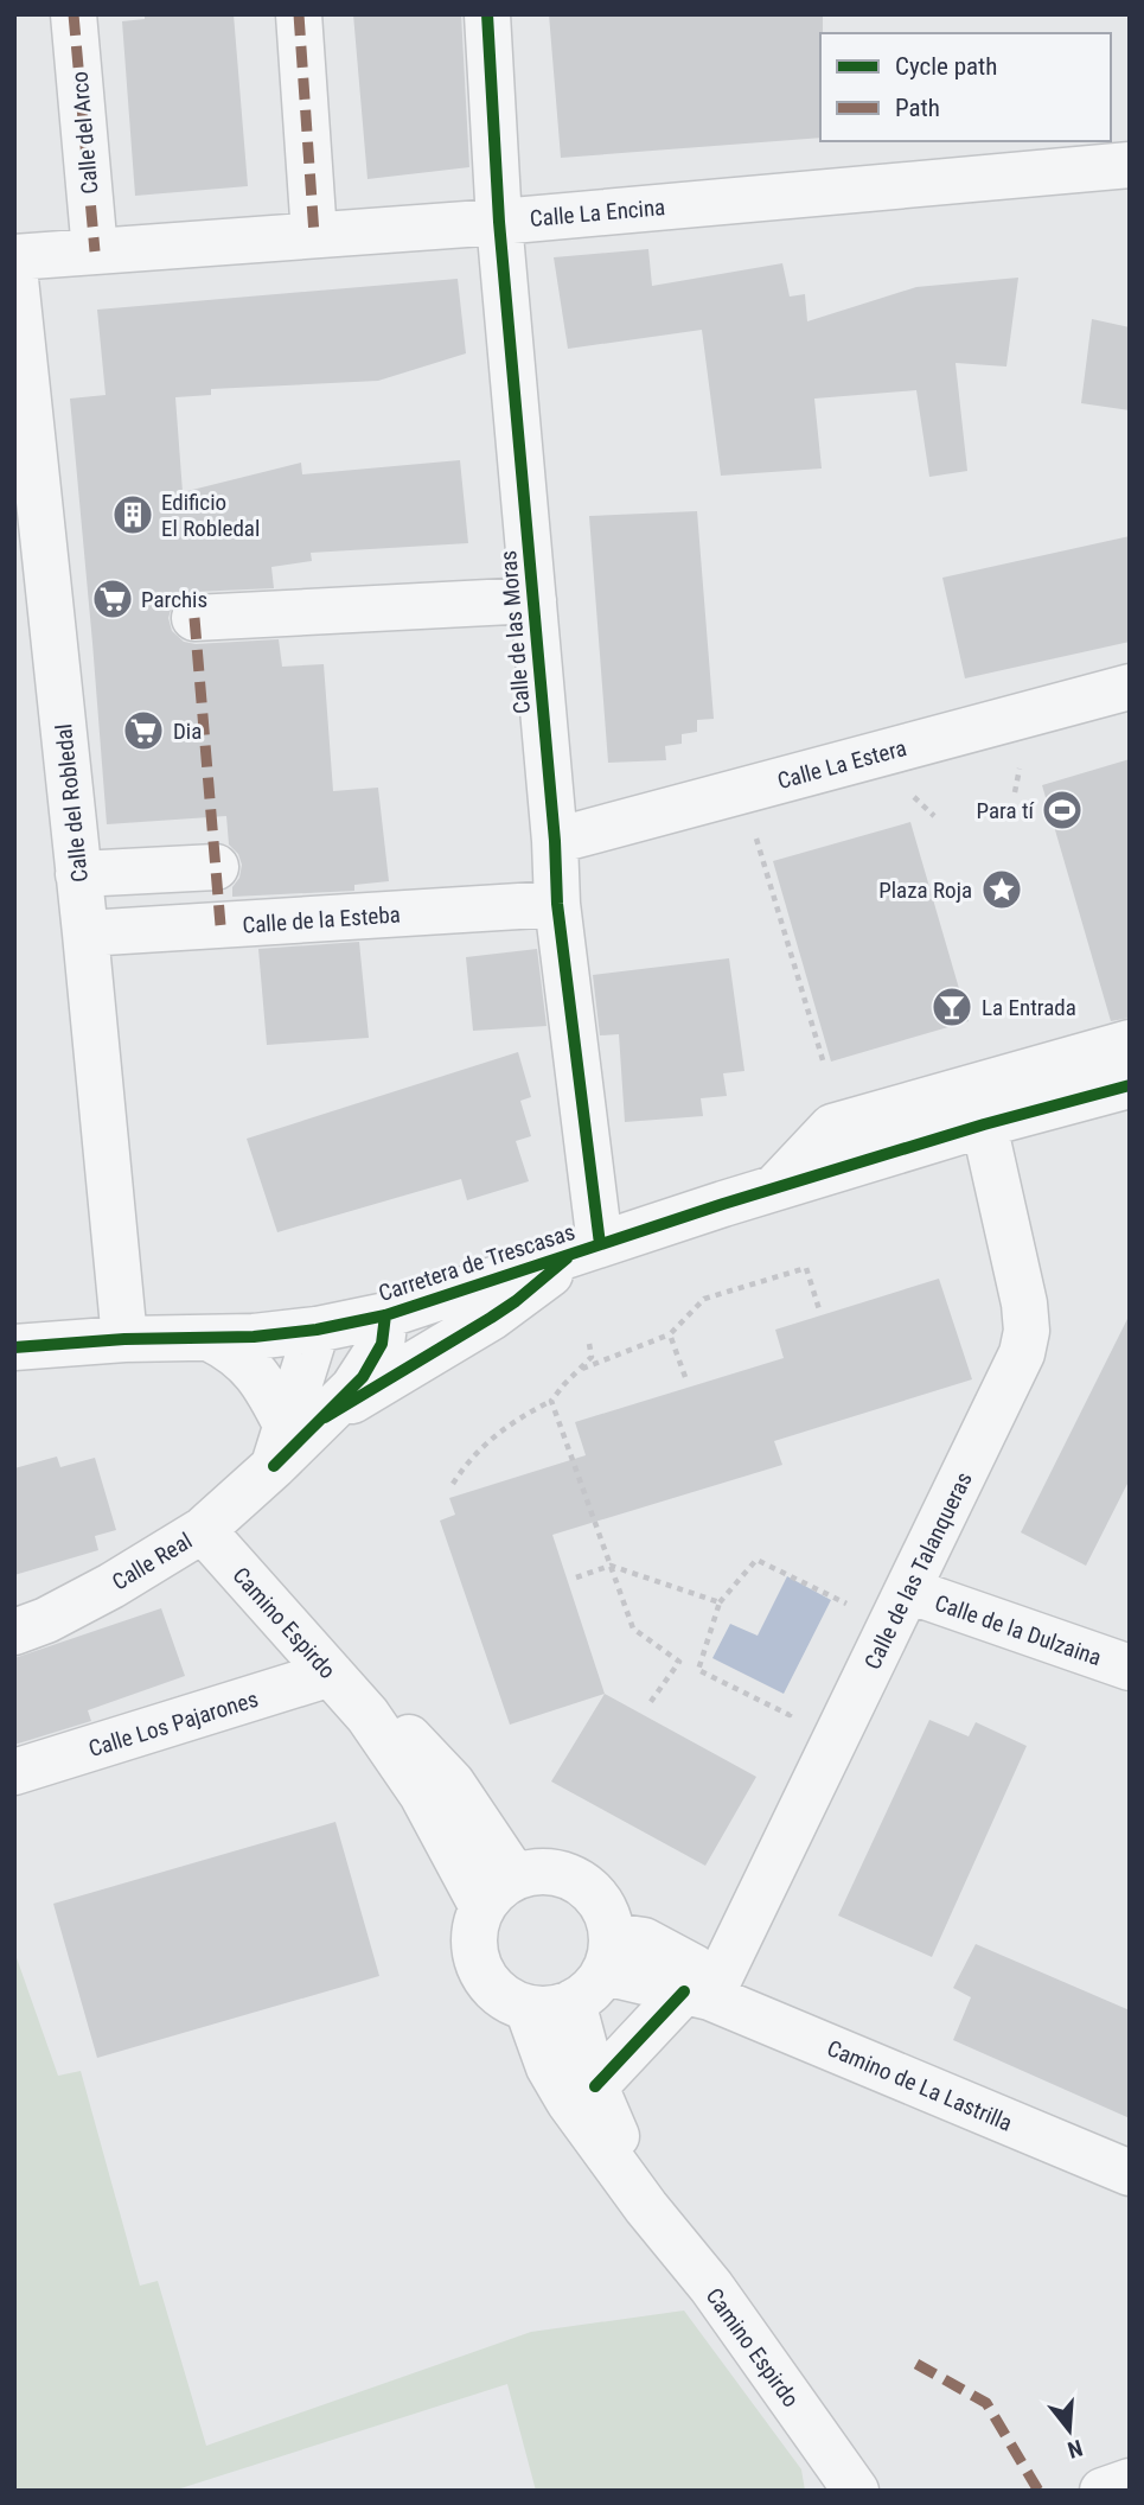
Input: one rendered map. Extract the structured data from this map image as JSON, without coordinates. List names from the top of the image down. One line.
{"streets":{"street":["Calle del Arco","Calle La Encina","Calle de las Moras","Calle La Estera","Calle del Robledal","Calle de la Esteba","Carretera de Trescasas","Calle Real","Calle de las Talanqueras","Camino Espirdo","Calle de la Dulzaina","Calle Los Pajarones","Camino de La Lastrilla"]},"crossings":[["Calle del Arco","Calle La Encina"],["Calle La Encina","Calle de las Moras"],["Calle de las Moras","Calle La Estera"],["Calle de las Moras","Calle de la Esteba"],["Calle de las Moras","Carretera de Trescasas"],["Calle de las Moras","Calle Real"],["Calle del Robledal","Calle de la Esteba"],["Calle del Robledal","Carretera de Trescasas"],["Carretera de Trescasas","Calle Real"],["Carretera de Trescasas","Calle de las Talanqueras"],["Calle Real","Camino Espirdo"],["Calle de las Talanqueras","Camino Espirdo"],["Calle de las Talanqueras","Calle de la Dulzaina"],["Calle de las Talanqueras","Camino de La Lastrilla"],["Camino Espirdo","Calle Los Pajarones"]],"places":{"building":["Edificio El Robledal"],"supermarket":["Parchis","Dia"],"sports":["Para tí"],"place":["Plaza Roja"],"bar":["La Entrada"]},"legend":["Cycle path","Path"],"north":"bottom"}
